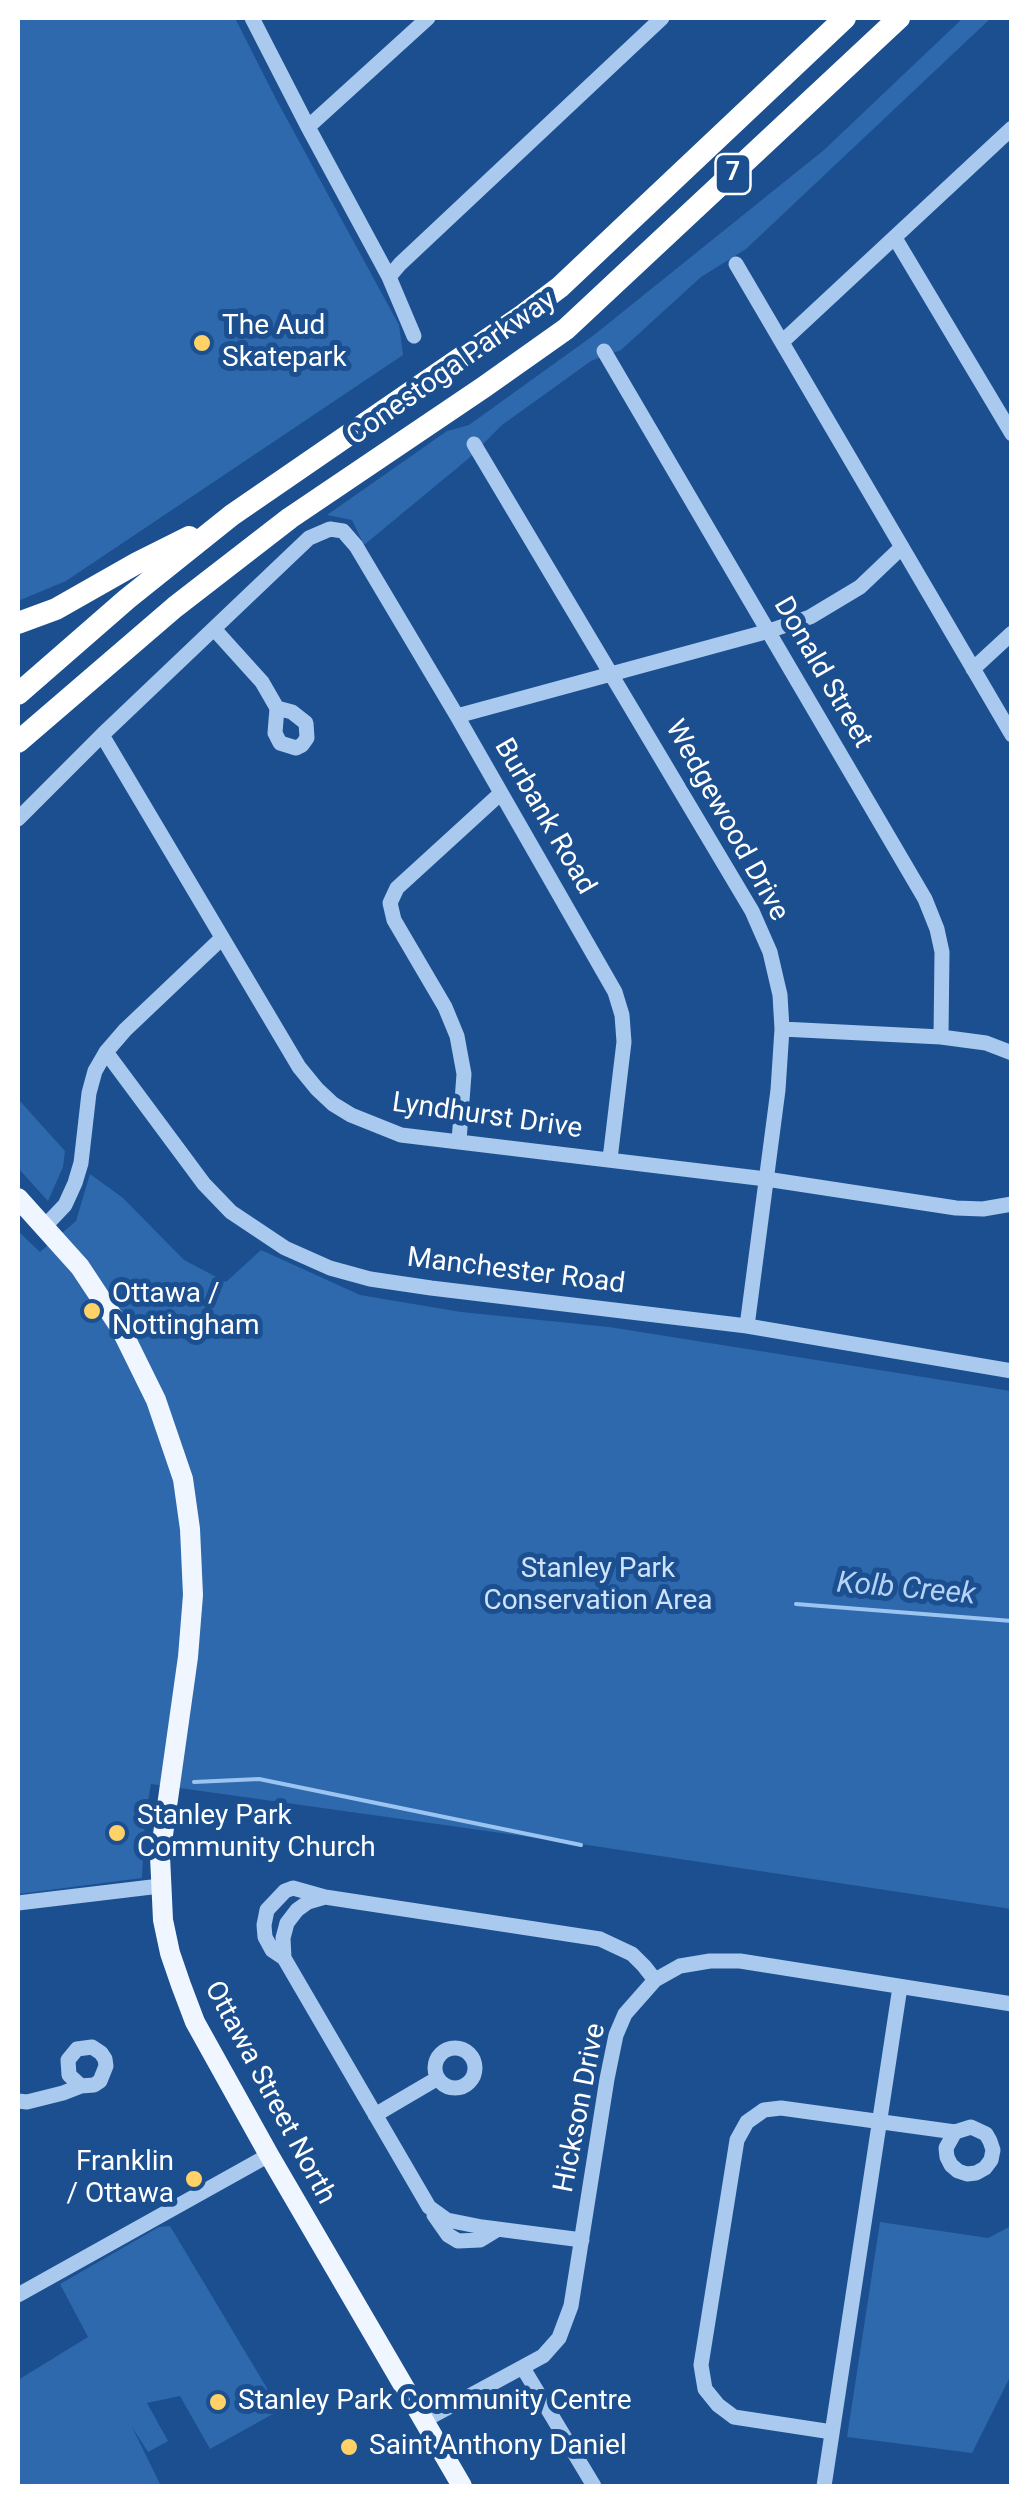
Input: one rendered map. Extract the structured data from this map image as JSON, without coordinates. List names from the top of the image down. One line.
{"streets":{"highway":["7","Conestoga Parkway"],"main road":["Ottawa Street North"],"street":["Donald Street","Burbank Road","Wedgewood Drive","Lyndhurst Drive","Manchester Road","Hickson Drive"]},"crossings":[["Burbank Road","Lyndhurst Drive"],["Wedgewood Drive","Lyndhurst Drive"],["Wedgewood Drive","Manchester Road"],["Ottawa Street North","Hickson Drive"]],"water":["Kolb Creek"],"parks":["Stanley Park Conservation Area"],"places":["The Aud Skatepark","Ottawa / Nottingham","Stanley Park Community Church","Franklin / Ottawa","Stanley Park Community Centre","Saint Anthony Daniel"]}
